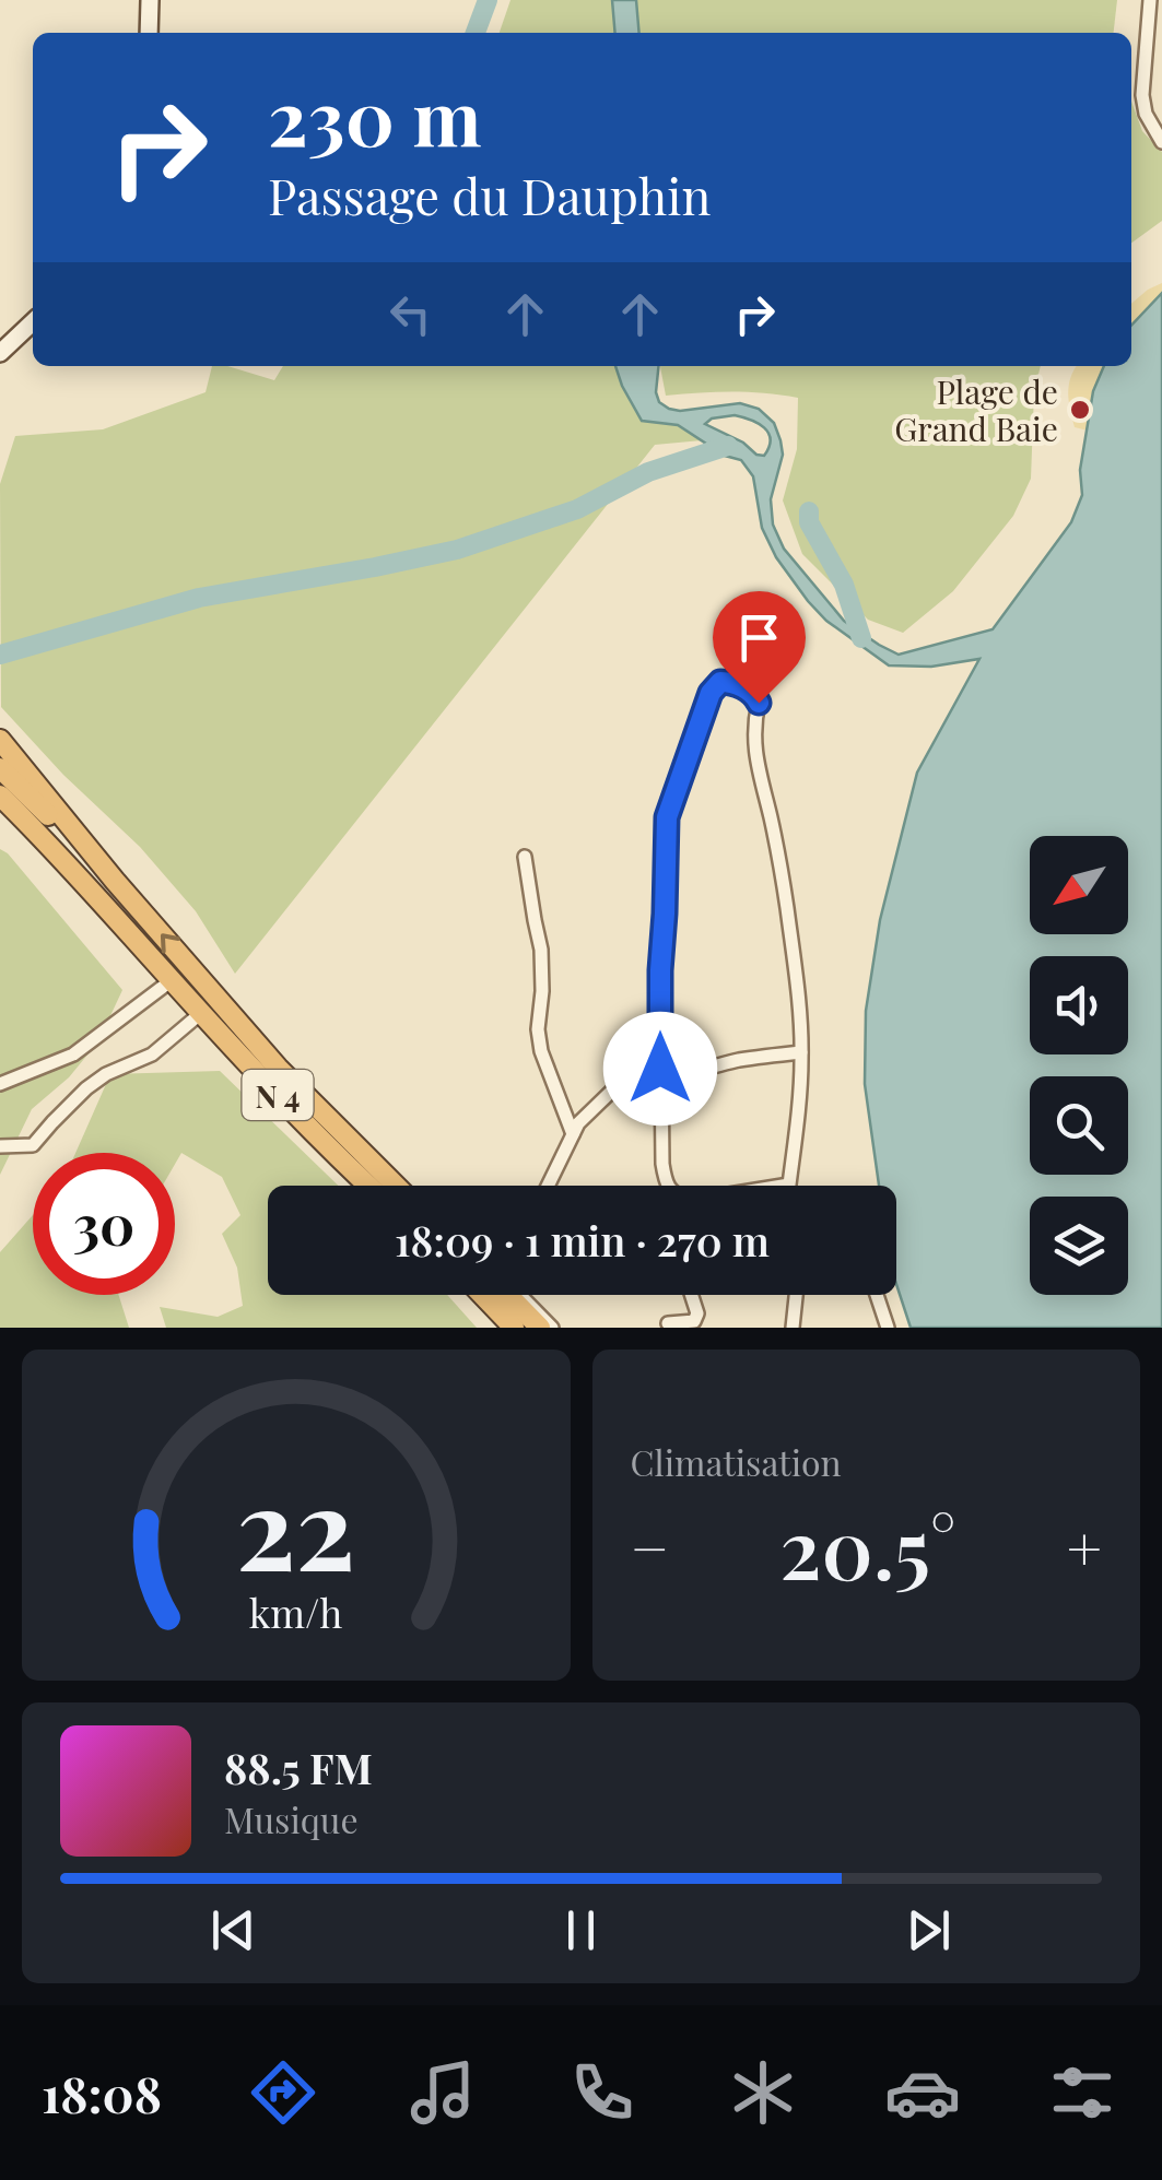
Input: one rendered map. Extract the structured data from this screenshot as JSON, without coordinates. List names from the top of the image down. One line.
{"streets":{"highway":["N 4"]},"places":["Plage de Grand Baie"],"north":"bottom left","page":{"turn":["230 m","Passage du Dauphin"],"limit":"30","trip":"18:09 · 1 min · 270 m","tile":"Climatisation","heat":["−","20.5°","+"],"song":["88.5 FM","Musique"],"tabs":"18:08","gauge":["22","km/h"]}}
